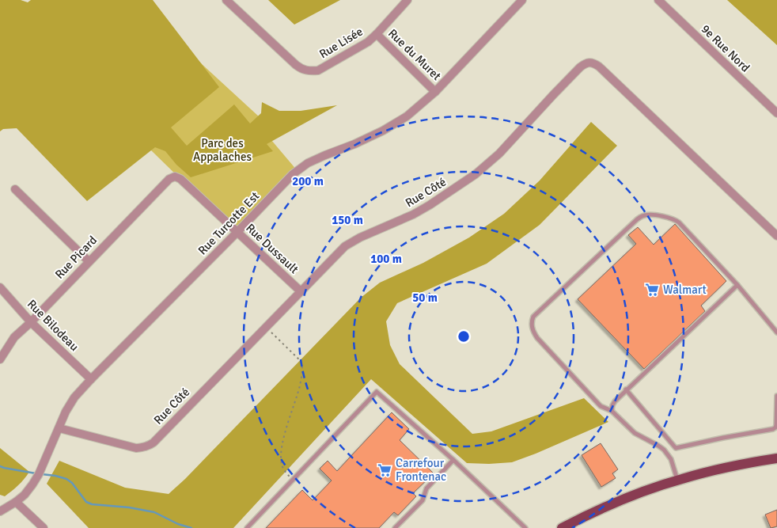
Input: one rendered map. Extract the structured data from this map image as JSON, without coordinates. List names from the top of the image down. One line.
{"streets":{"street":["Rue Lisée","9e Rue Nord","Rue du Muret","Rue Côté","Rue Turcotte Est","Rue Dussault","Rue Picard","Rue Bilodeau"]},"crossings":[["Rue Lisée","Rue du Muret"],["Rue du Muret","Rue Turcotte Est"],["Rue Côté","Rue Turcotte Est"],["Rue Côté","Rue Dussault"],["Rue Turcotte Est","Rue Dussault"],["Rue Turcotte Est","Rue Bilodeau"],["Rue Dussault","Rue Picard"],["Rue Picard","Rue Bilodeau"]],"parks":["Parc des Appalaches"],"places":{"supermarket":["Walmart","Carrefour Frontenac"]},"rings":["200 m","150 m","100 m","50 m"]}
